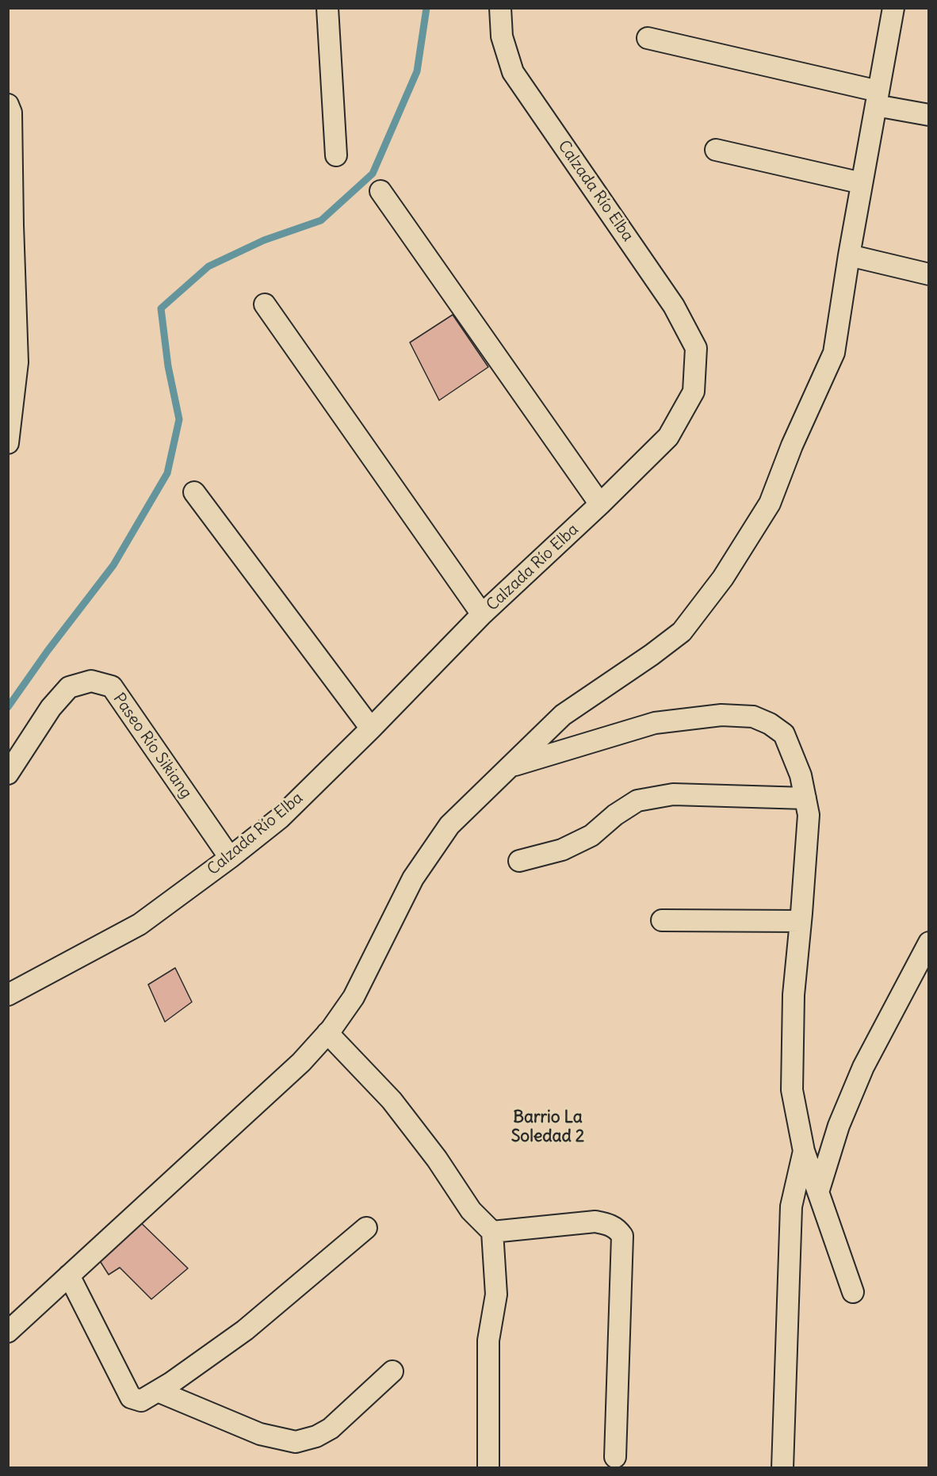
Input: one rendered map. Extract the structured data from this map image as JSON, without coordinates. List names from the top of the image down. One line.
{"streets":{"street":["Calzada Río Elba","Paseo Río Sikiang"]},"crossings":[["Calzada Río Elba","Paseo Río Sikiang"]],"districts":["Barrio La Soledad 2"]}
